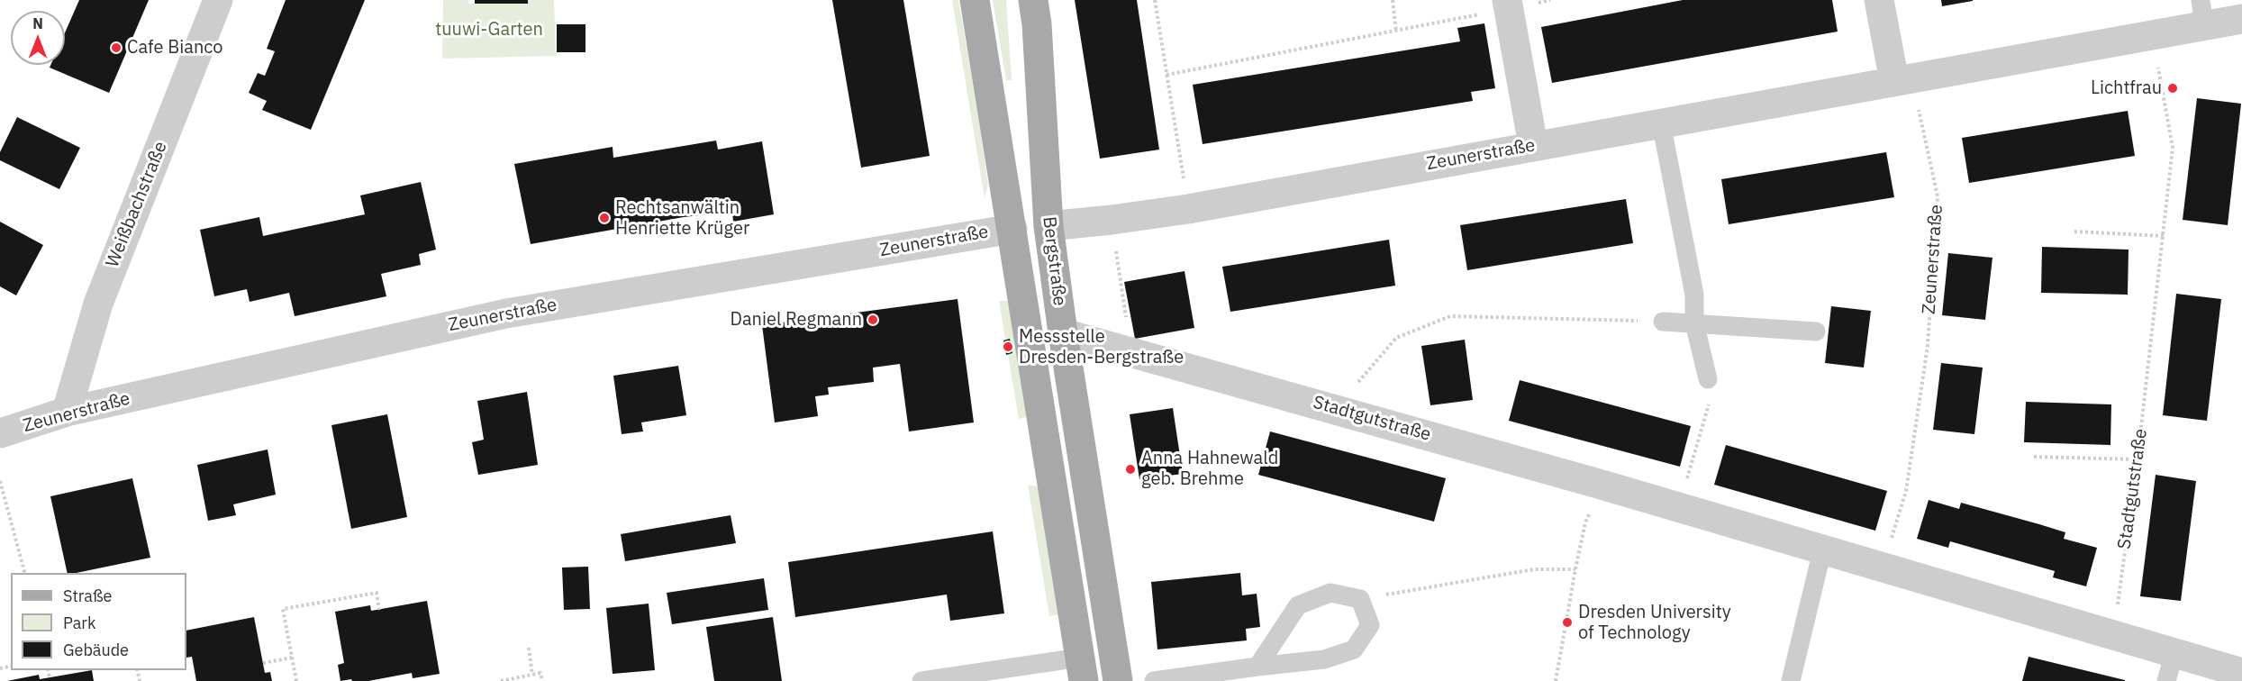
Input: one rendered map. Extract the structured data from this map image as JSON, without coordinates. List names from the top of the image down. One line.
{"streets":{"main road":["Bergstraße"],"street":["Zeunerstraße","Weißbachstraße","Stadtgutstraße"]},"crossings":[["Zeunerstraße","Weißbachstraße"],["Zeunerstraße","Bergstraße"],["Zeunerstraße","Stadtgutstraße"],["Bergstraße","Stadtgutstraße"]],"parks":["tuuwi-Garten"],"places":["Cafe Bianco","Lichtfrau","Rechtsanwältin Henriette Krüger","Daniel Regmann","Messstelle Dresden-Bergstraße","Anna Hahnewald geb. Brehme","Dresden University of Technology"],"legend":["Straße","Park","Gebäude"],"north":"top"}
